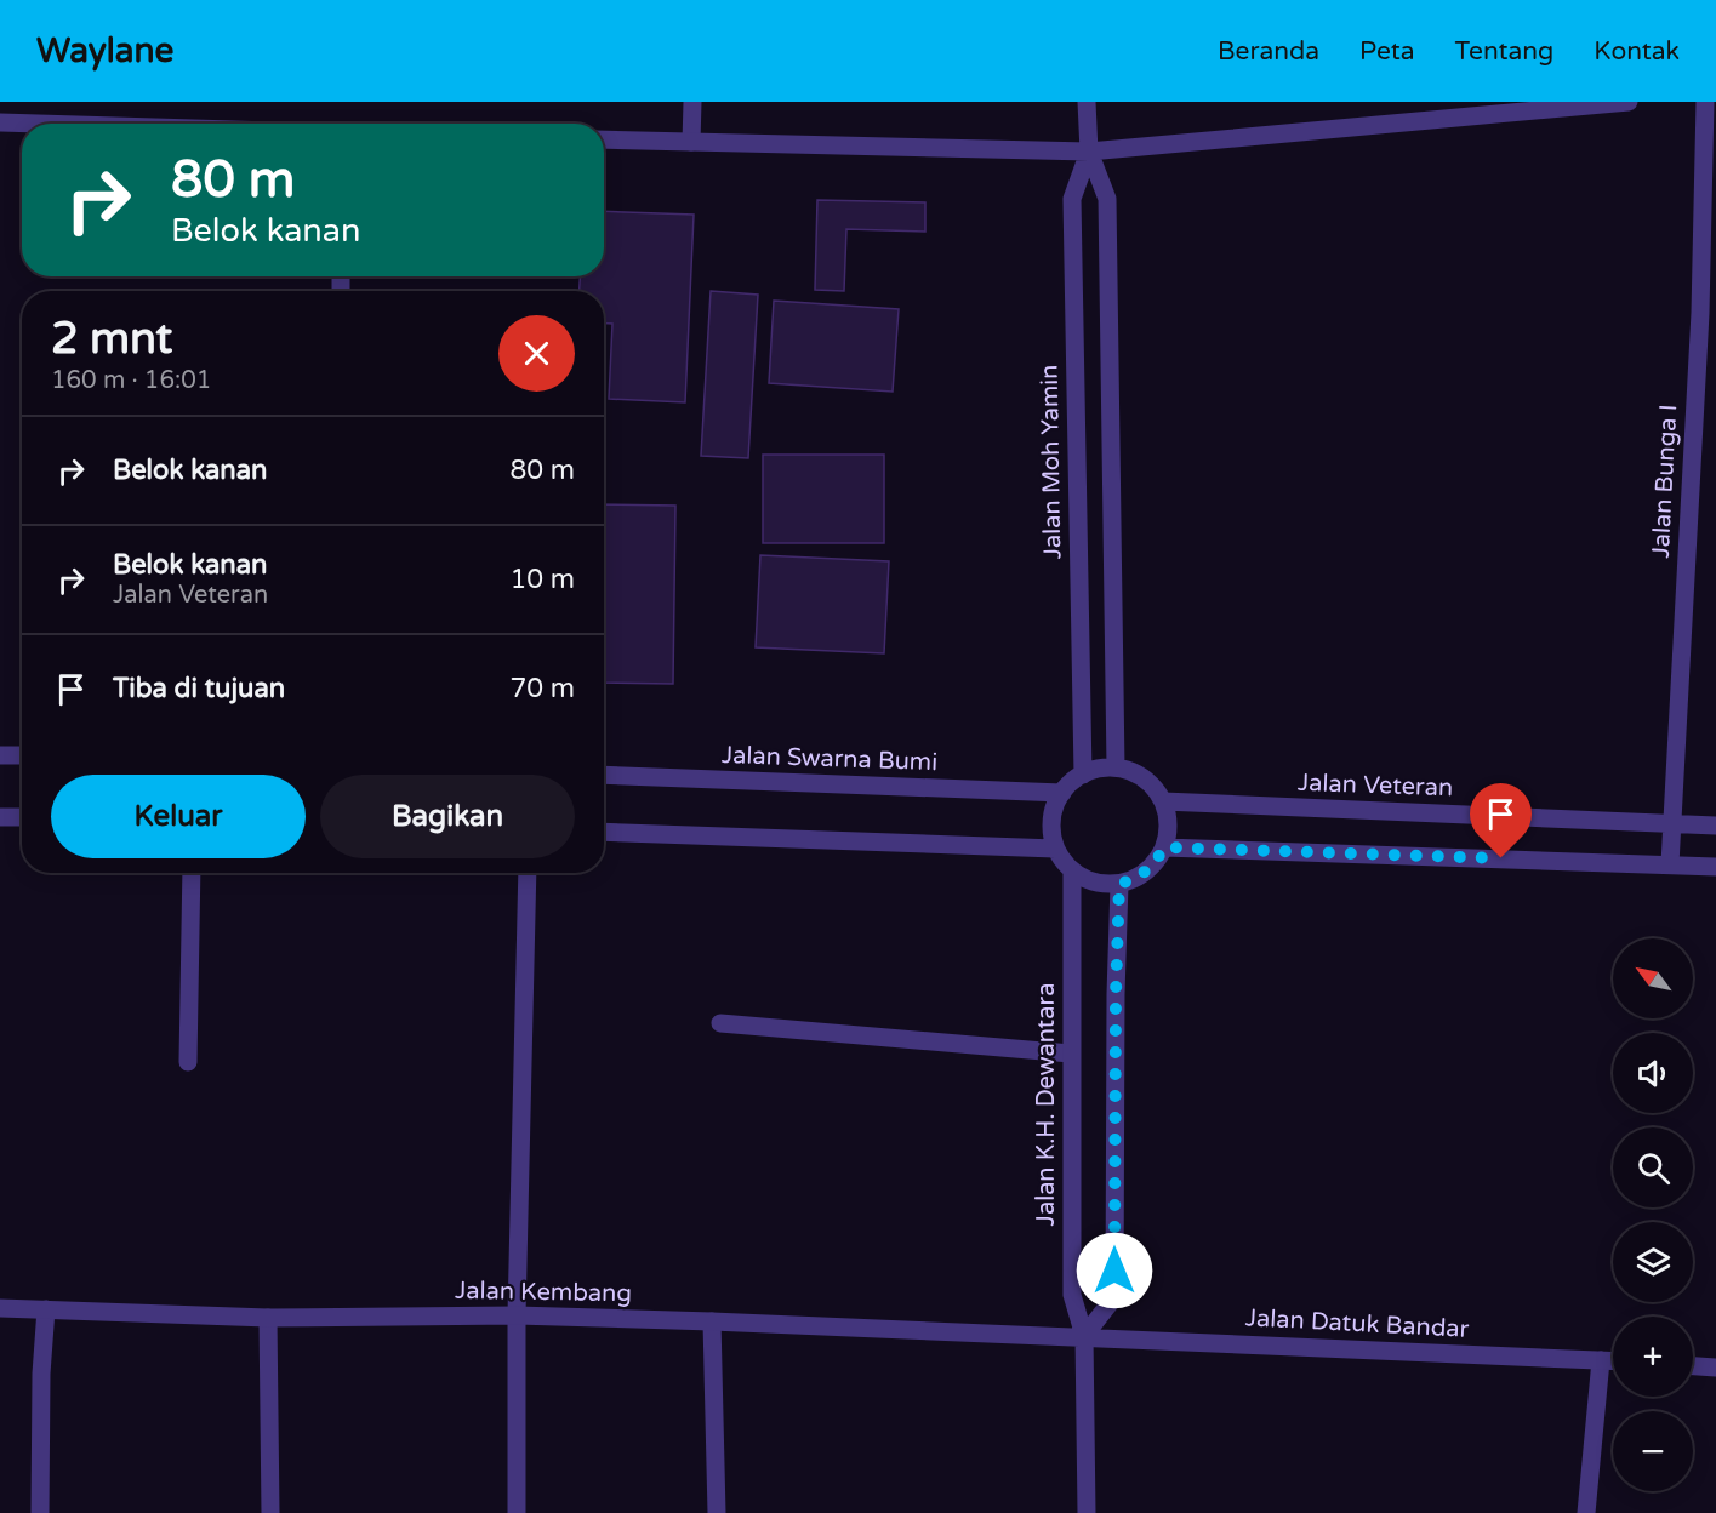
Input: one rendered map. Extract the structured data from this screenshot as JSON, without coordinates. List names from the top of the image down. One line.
{"streets":{"street":["Jalan Moh Yamin","Jalan Bunga I","Jalan Swarna Bumi","Jalan Veteran","Jalan K.H. Dewantara","Jalan Kembang","Jalan Datuk Bandar"]},"crossings":[["Jalan Moh Yamin","Jalan Swarna Bumi"],["Jalan Moh Yamin","Jalan Veteran"],["Jalan Moh Yamin","Jalan K.H. Dewantara"],["Jalan Bunga I","Jalan Veteran"],["Jalan Swarna Bumi","Jalan Veteran"],["Jalan Swarna Bumi","Jalan K.H. Dewantara"],["Jalan Veteran","Jalan K.H. Dewantara"],["Jalan K.H. Dewantara","Jalan Kembang"],["Jalan K.H. Dewantara","Jalan Datuk Bandar"],["Jalan Kembang","Jalan Datuk Bandar"]],"north":"top left","page":{"header":"Waylane","nav":["Beranda","Peta","Tentang","Kontak"],"turn":["80 m","Belok kanan"],"heading":["2 mnt","160 m · 16:01"],"list":[{"name":"Belok kanan","value":"80 m"},{"name":"Belok kanan","note":"Jalan Veteran","value":"10 m"},{"name":"Tiba di tujuan","value":"70 m"}],"buttons":["Keluar","Bagikan"],"map_buttons":["+","−"]}}
